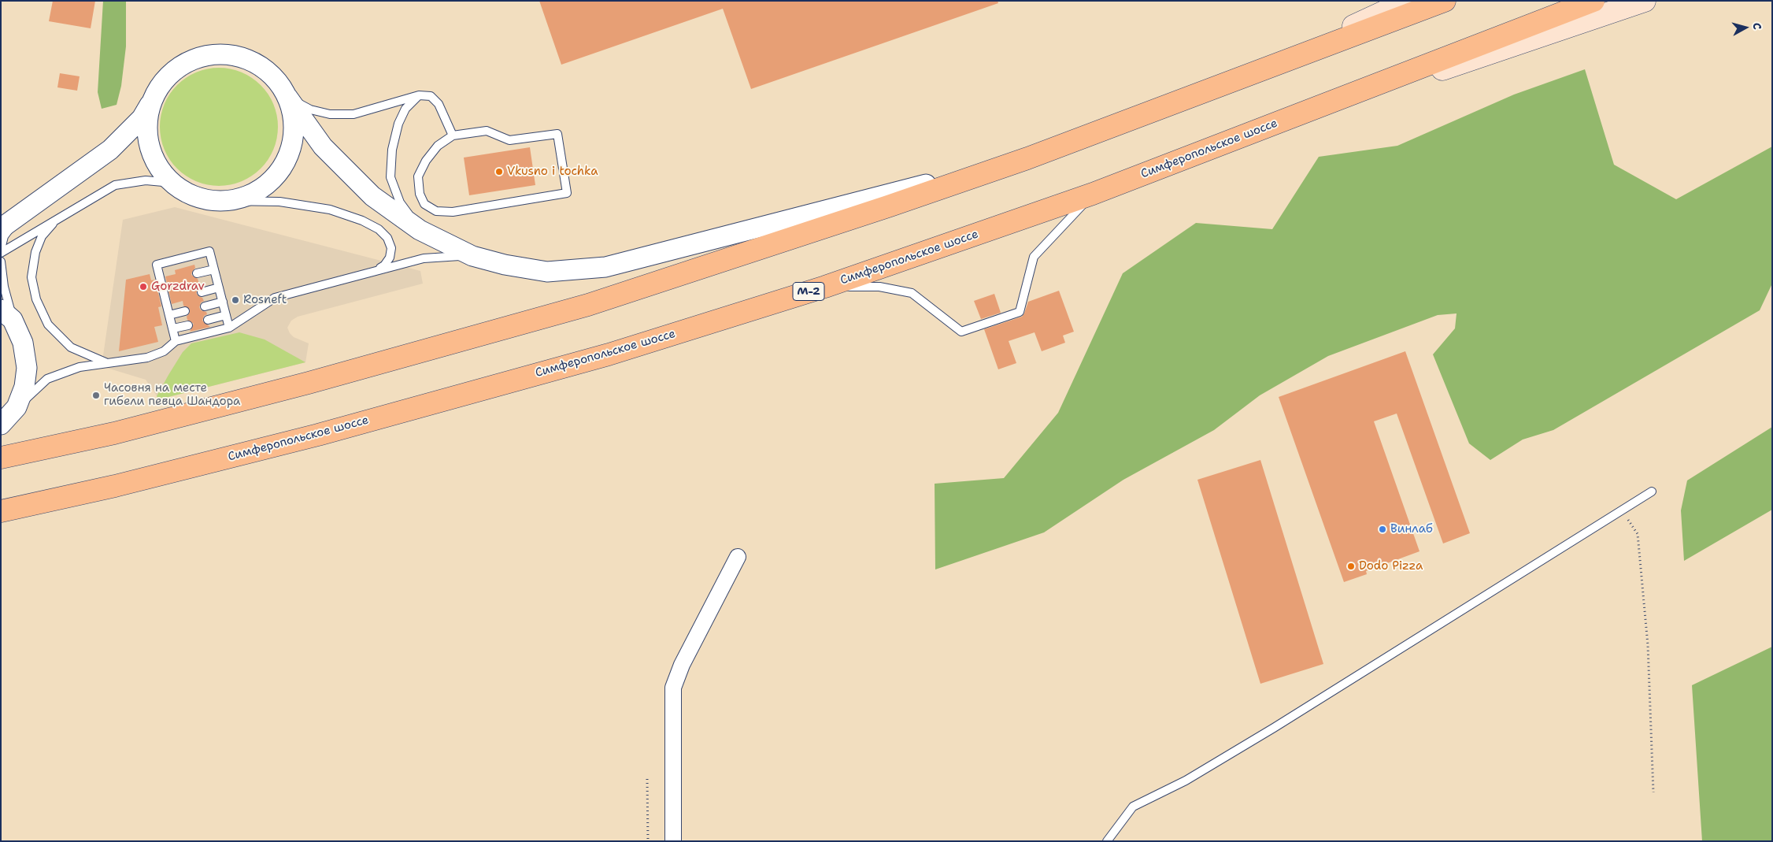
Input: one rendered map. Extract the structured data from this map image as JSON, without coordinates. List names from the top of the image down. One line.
{"streets":{"highway":["Симферопольское шоссе","М-2"]},"places":["Vkusno i tochka","Gorzdrav","Rosneft","Часовня на месте гибели певца Шандора","Винлаб","Dodo Pizza"],"north":"right"}
